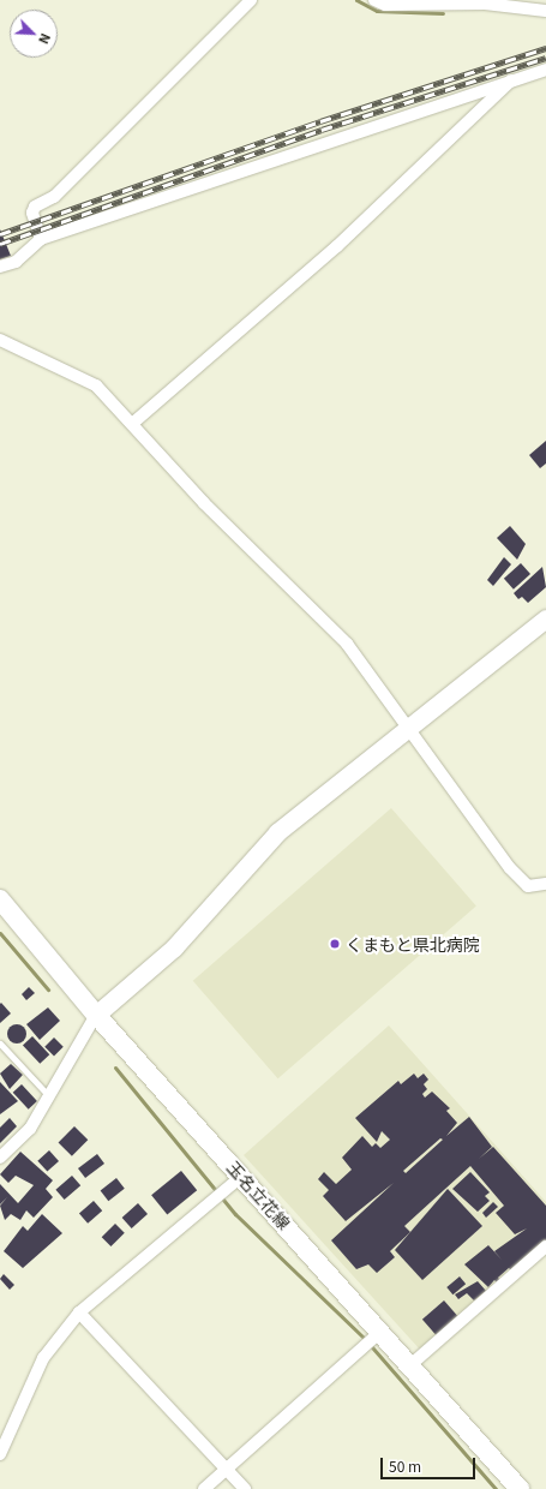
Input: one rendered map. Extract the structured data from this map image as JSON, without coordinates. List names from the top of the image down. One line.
{"streets":{"main road":["玉名立花線"]},"places":["くまもと県北病院"],"scale_bar":"50 m","north":"bottom right"}
